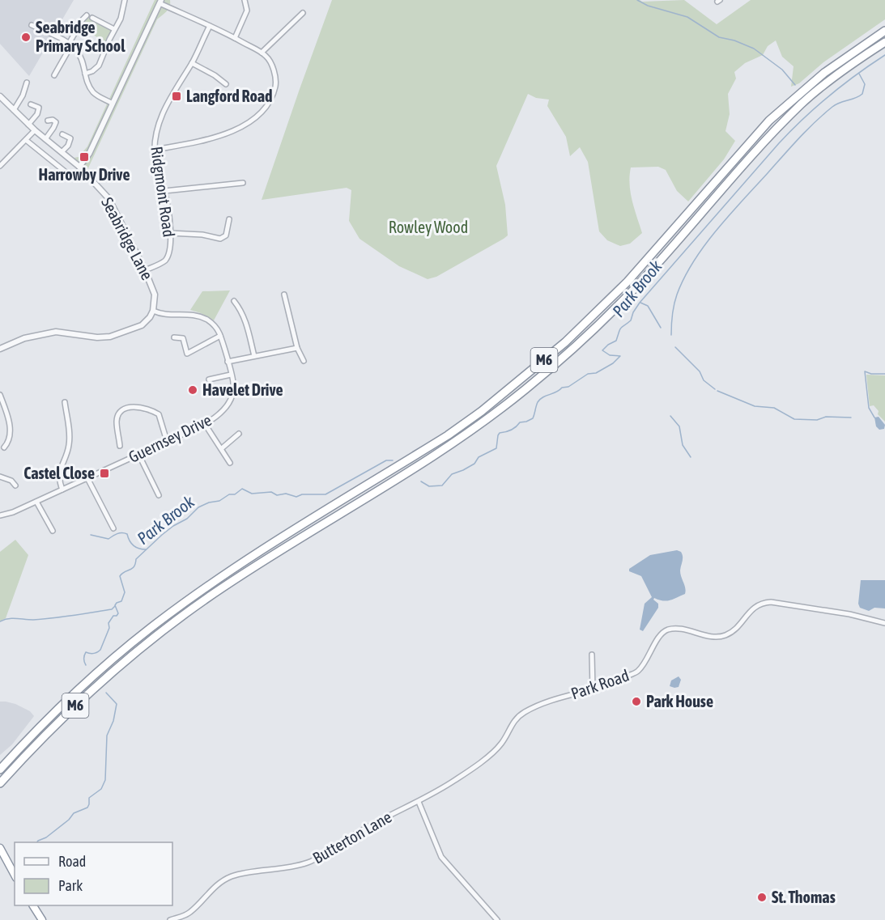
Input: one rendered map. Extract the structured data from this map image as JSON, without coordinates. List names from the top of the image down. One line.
{"streets":{"highway":["M6"],"street":["Ridgmont Road","Seabridge Lane","Guernsey Drive","Park Road","Butterton Lane"]},"crossings":[["Ridgmont Road","Seabridge Lane"],["Seabridge Lane","Guernsey Drive"],["Park Road","Butterton Lane"]],"water":["Park Brook"],"parks":["Rowley Wood"],"places":{"other":["Seabridge Primary School","Havelet Drive","Park House","St. Thomas"],"transit":["Langford Road","Harrowby Drive","Castel Close"]},"legend":["Road","Park"]}
